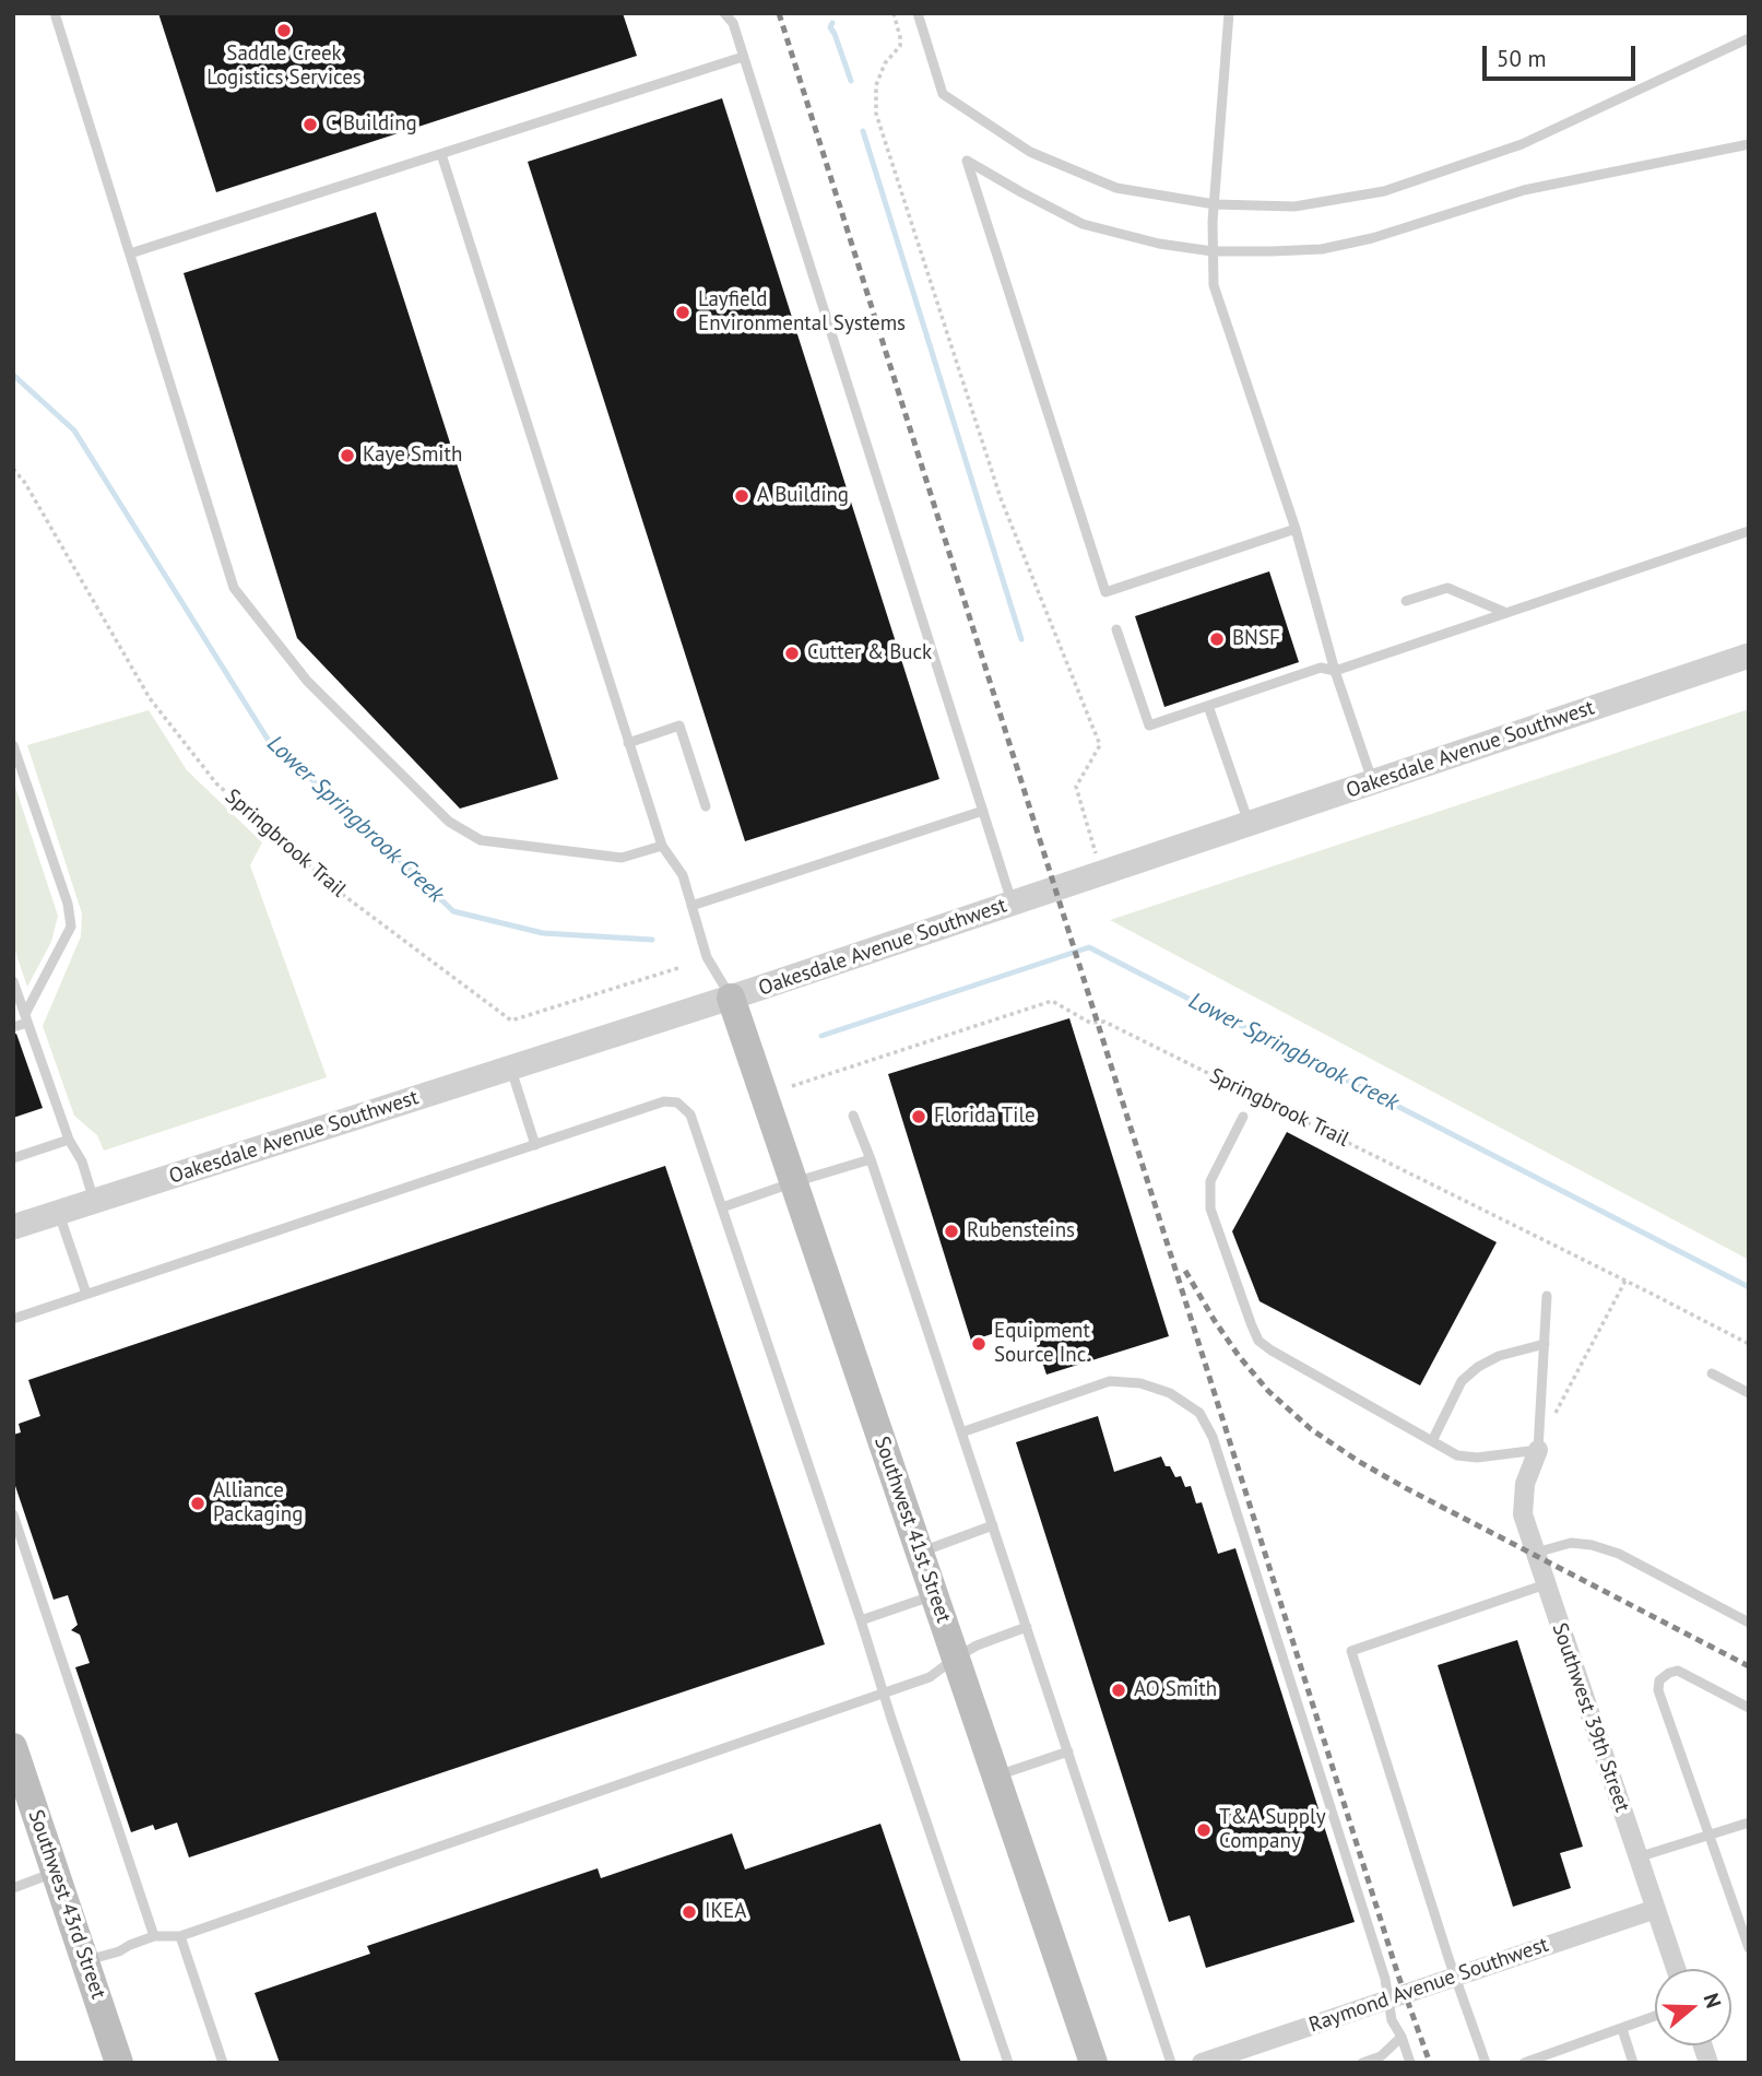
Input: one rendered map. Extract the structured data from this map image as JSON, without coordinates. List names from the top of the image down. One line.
{"streets":{"main road":["Southwest 41st Street","Southwest 43rd Street"],"street":["Oakesdale Avenue Southwest","Southwest 39th Street","Raymond Avenue Southwest"],"path":["Springbrook Trail"]},"crossings":[["Oakesdale Avenue Southwest","Southwest 41st Street"],["Southwest 39th Street","Raymond Avenue Southwest"]],"water":["Lower Springbrook Creek"],"places":["Saddle Creek Logistics Services","C Building","Layfield Environmental Systems","Kaye Smith","A Building","BNSF","Cutter & Buck","Florida Tile","Rubensteins","Equipment Source Inc.","Alliance Packaging","AO Smith","T&A Supply Company","IKEA"],"scale_bar":"50 m","north":"right"}
